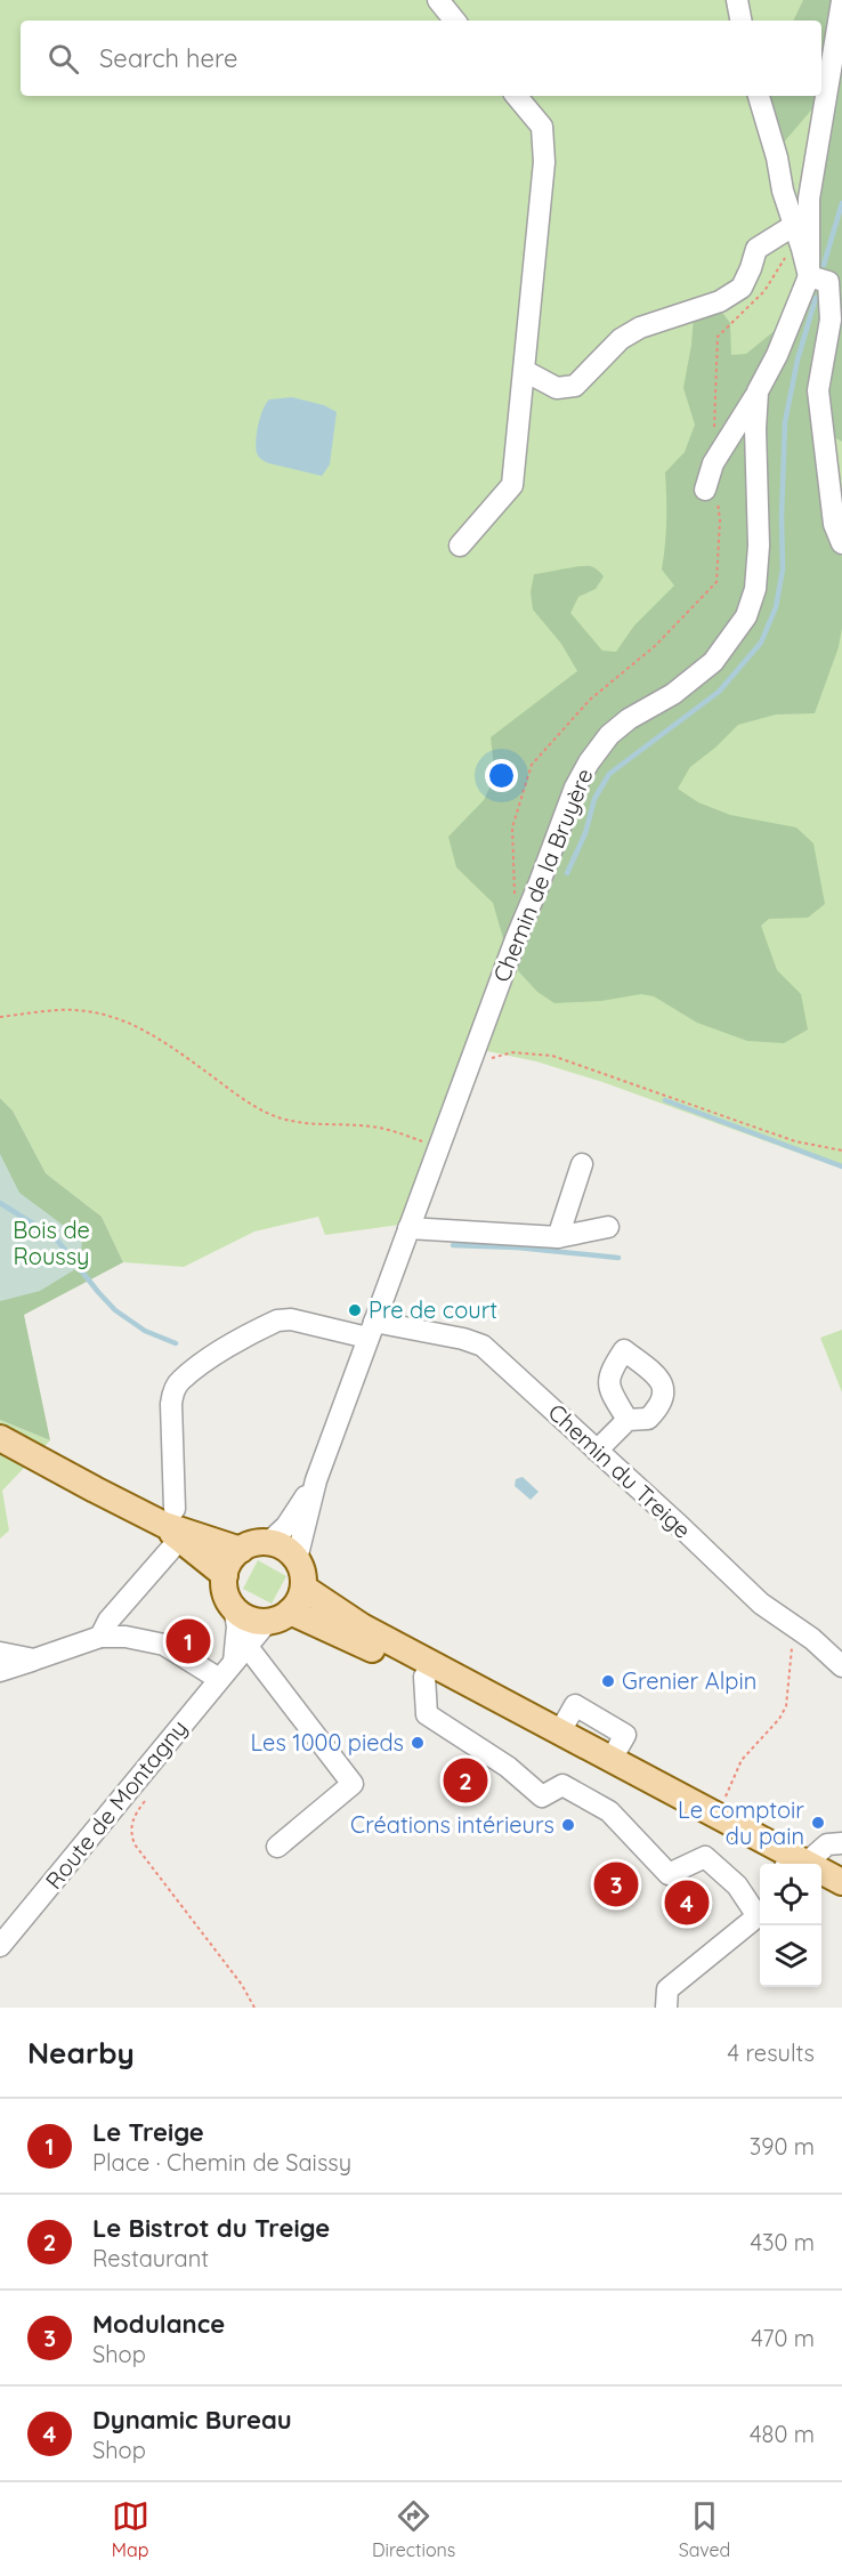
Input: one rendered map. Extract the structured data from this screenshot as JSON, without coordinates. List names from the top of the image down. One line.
{"streets":{"street":["Chemin de la Bruyère","Chemin du Treige","Route de Montagny"]},"crossings":[["Chemin de la Bruyère","Chemin du Treige"]],"parks":["Bois de Roussy"],"places":["Pre de court","Grenier Alpin","Les 1000 pieds","Le comptoir du pain","Créations intérieurs"],"page":{"search":"Search here","pins":["1","2","3","4"],"heading":["Nearby","4 results"],"list":[{"mark":"1","name":"Le Treige","note":"Place · Chemin de Saissy","value":"390 m"},{"mark":"2","name":"Le Bistrot du Treige","note":"Restaurant","value":"430 m"},{"mark":"3","name":"Modulance","note":"Shop","value":"470 m"},{"mark":"4","name":"Dynamic Bureau","note":"Shop","value":"480 m"}],"nav":["Map","Directions","Saved"]}}
